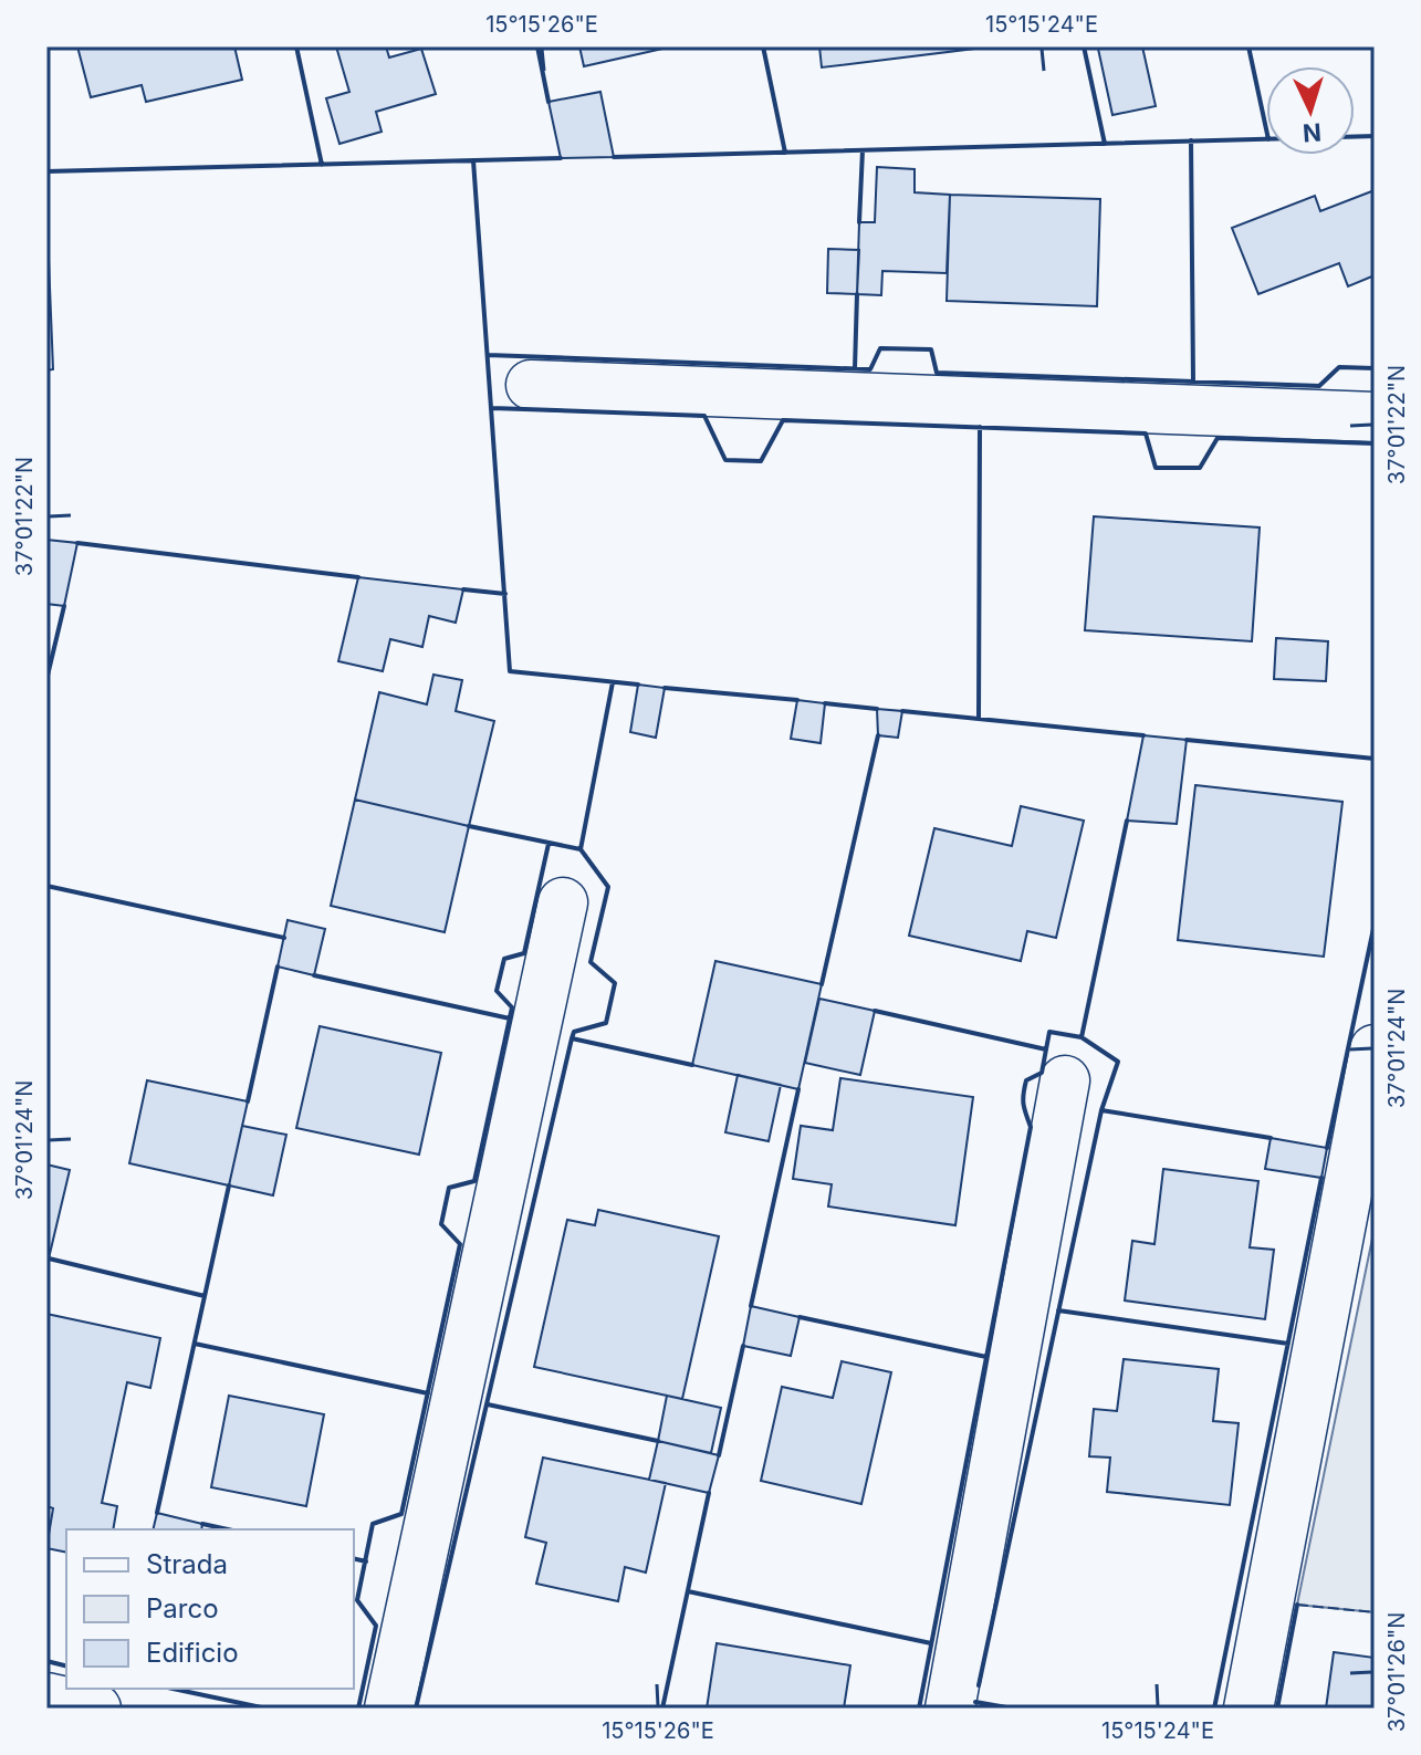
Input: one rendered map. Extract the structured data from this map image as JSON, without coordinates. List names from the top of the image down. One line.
{"legend":["Strada","Parco","Edificio"],"north":"bottom","coordinates":["15°15'26\"E","15°15'24\"E","37°01'22\"N","37°01'24\"N","37°01'26\"N"]}
